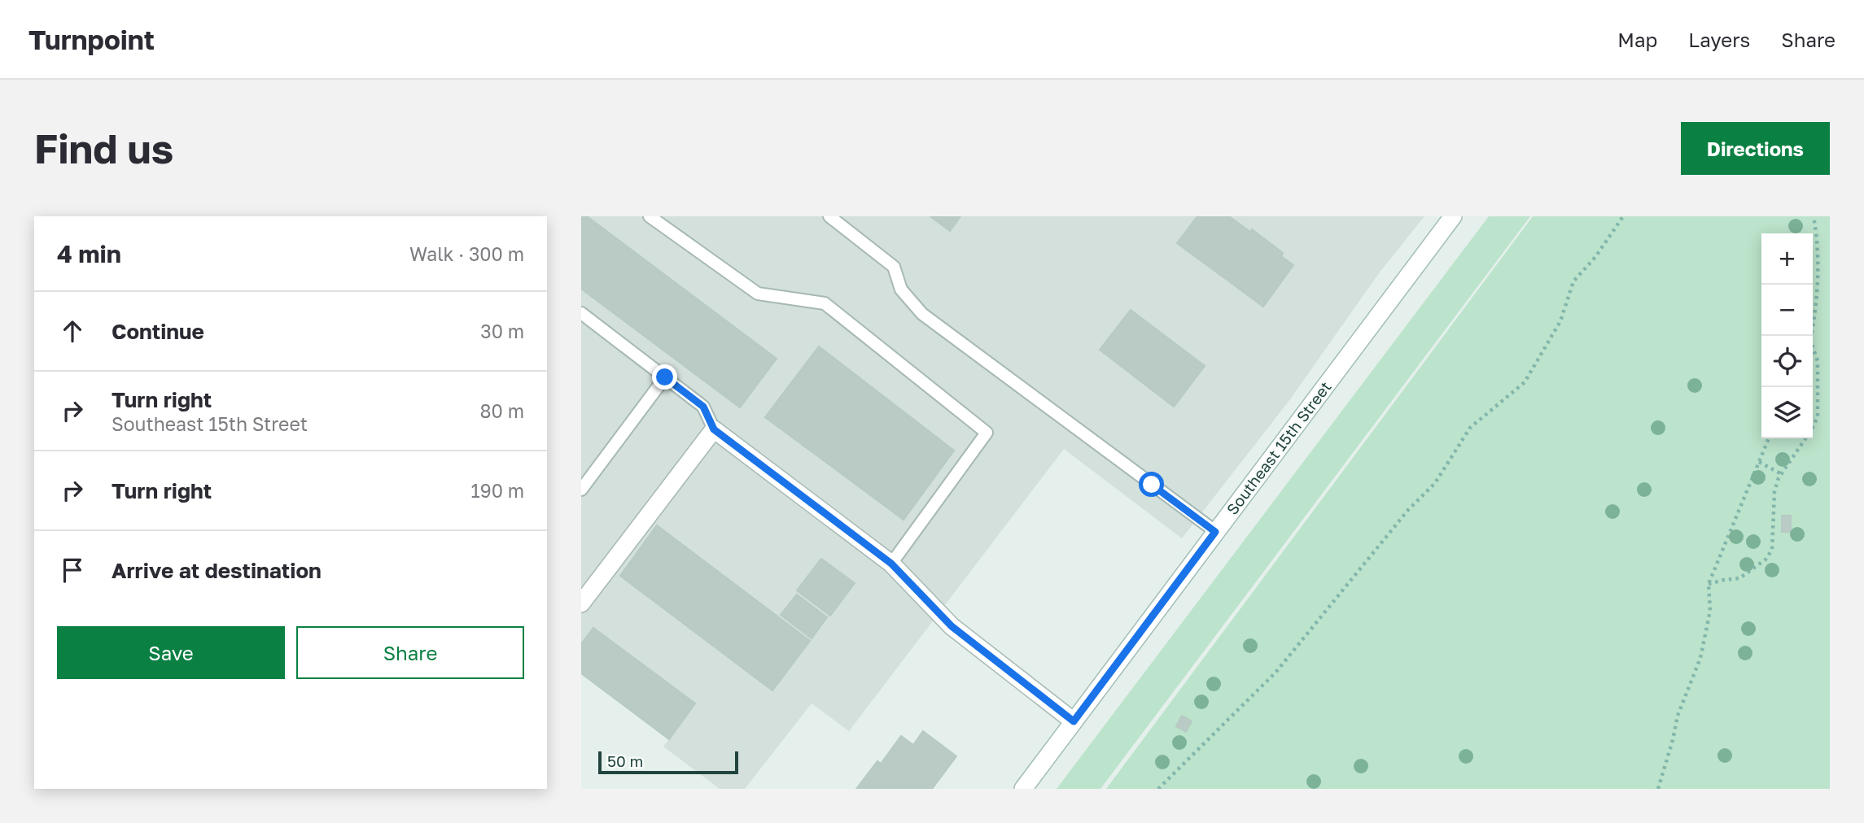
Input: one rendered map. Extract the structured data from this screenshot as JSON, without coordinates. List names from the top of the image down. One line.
{"streets":{"main road":["Southeast 15th Street"]},"scale_bar":"50 m","page":{"header":"Turnpoint","nav":["Map","Layers","Share"],"buttons":["Directions",["Save","Share"]],"title":"Find us","heading":["4 min","Walk · 300 m"],"map_buttons":["+","−"],"list":[["Continue","30 m"],["Turn right","Southeast 15th Street","80 m"],["Turn right","190 m"],"Arrive at destination"],"scale":"50 m"}}
